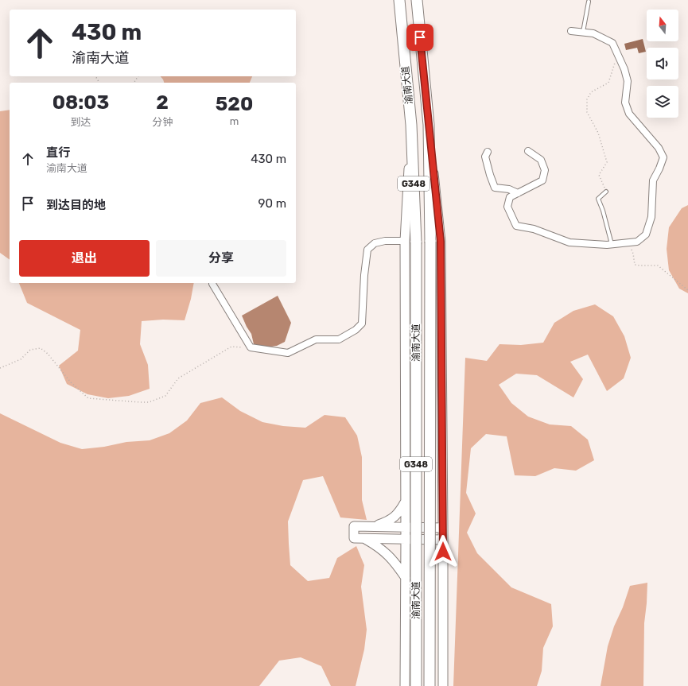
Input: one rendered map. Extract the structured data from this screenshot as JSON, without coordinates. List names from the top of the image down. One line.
{"streets":{"highway":["渝南大道","G348"]},"north":"top","page":{"turn":["430 m","渝南大道"],"eta":["08:03","到达","2","分钟","520","m"],"list":[{"name":"直行","note":"渝南大道","value":"430 m"},{"name":"到达目的地","value":"90 m"}],"buttons":["退出","分享"]}}
